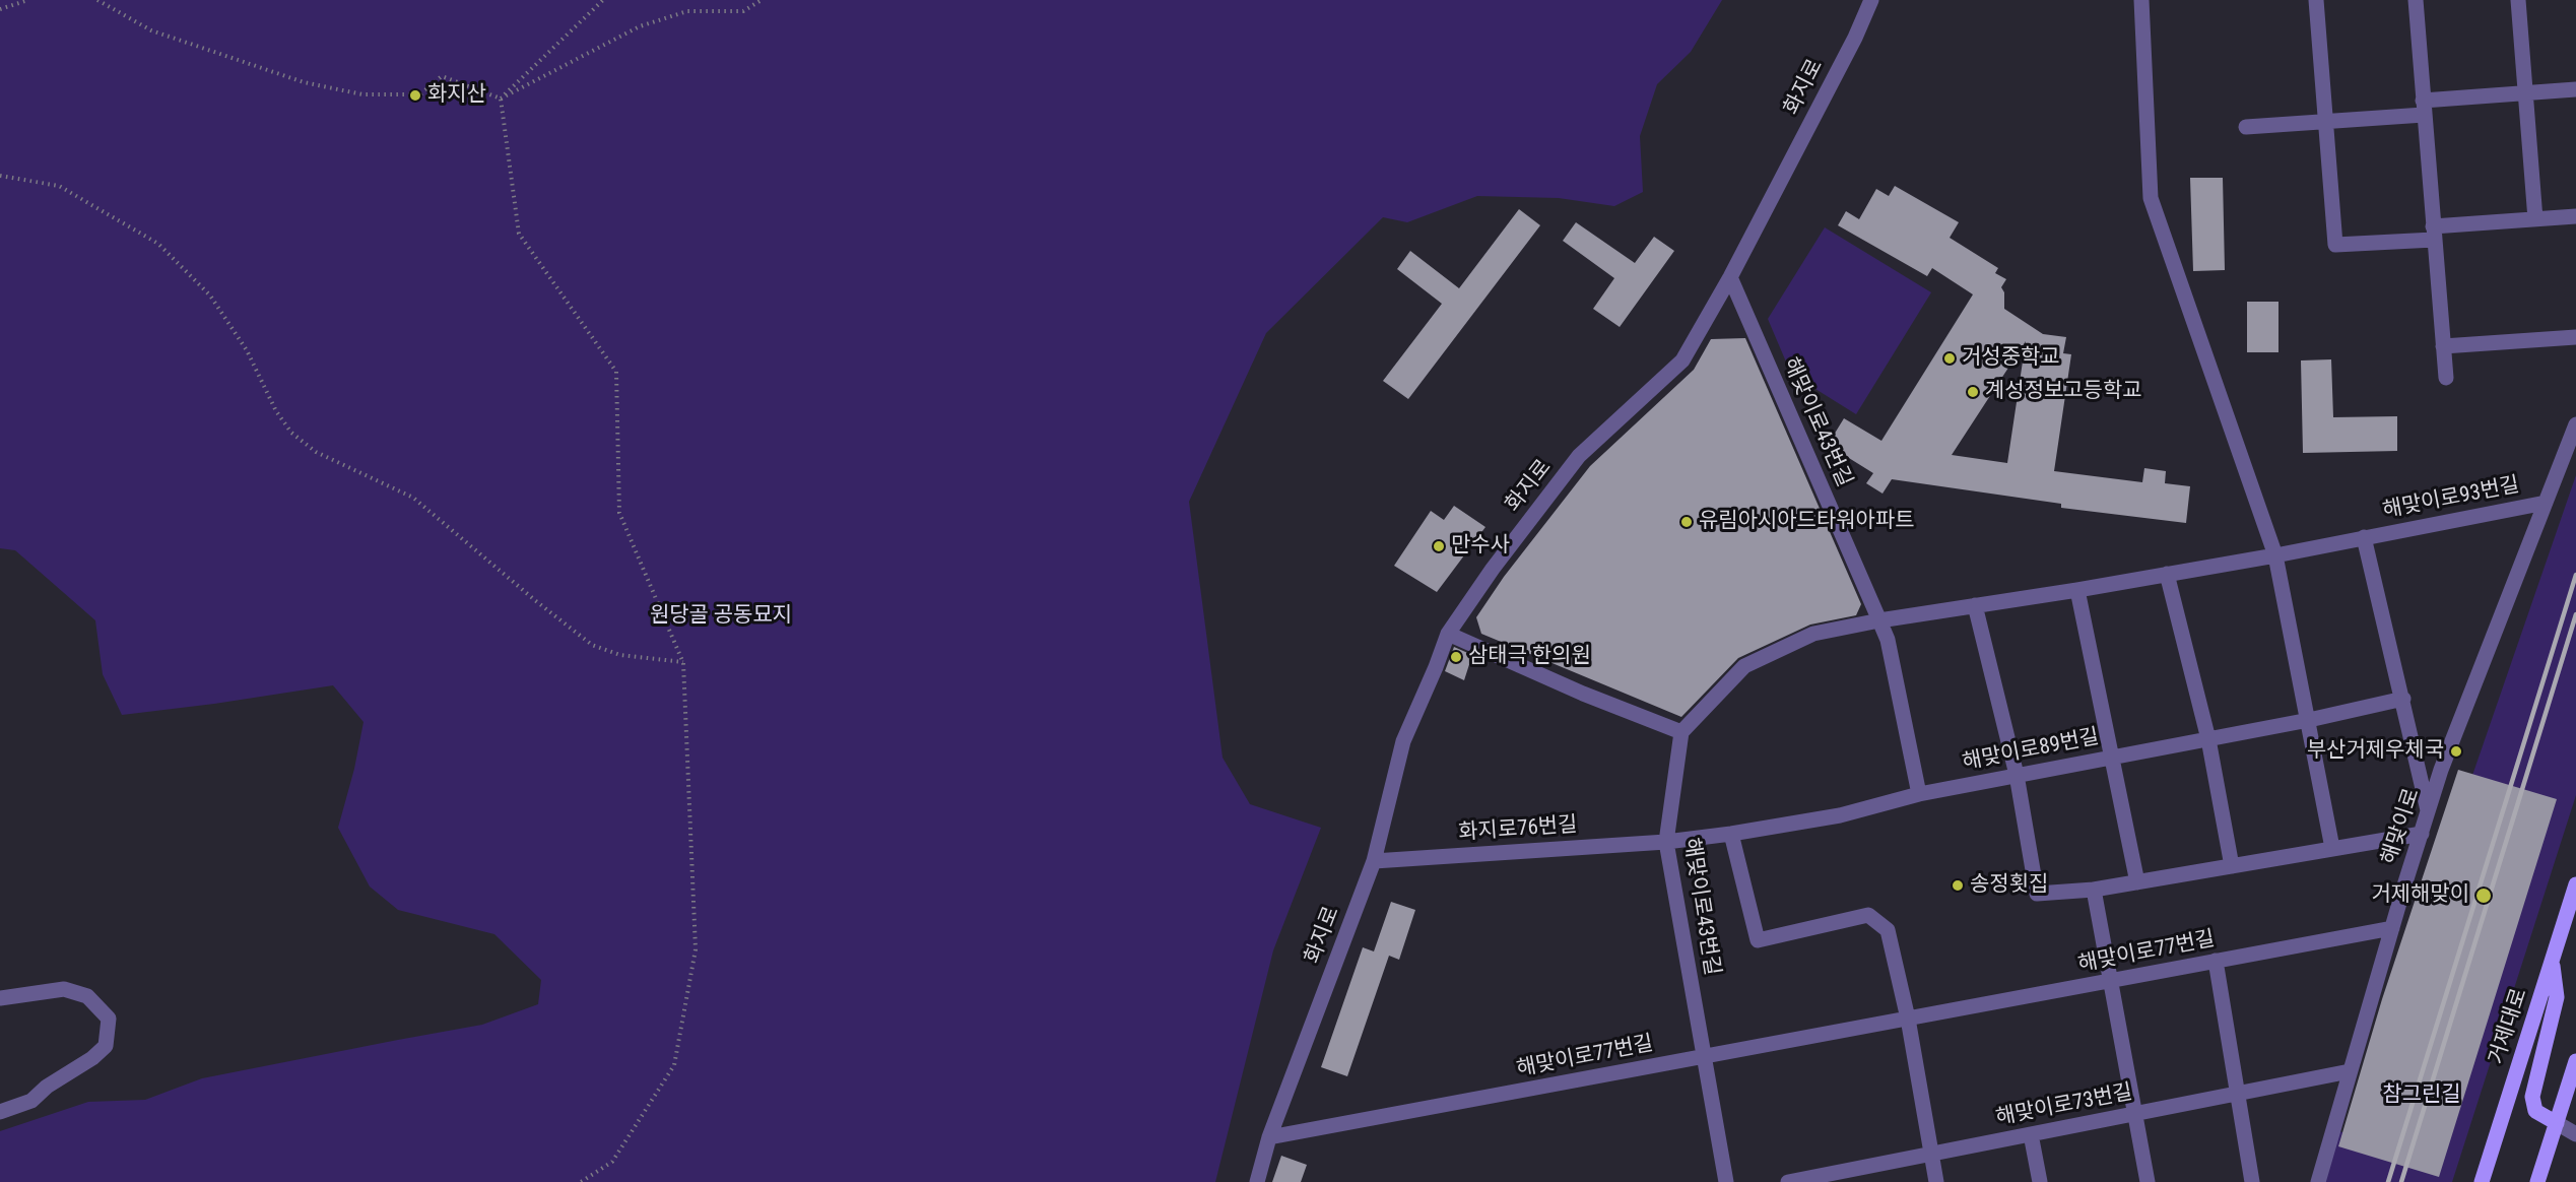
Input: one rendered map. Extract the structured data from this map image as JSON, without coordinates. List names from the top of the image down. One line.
{"streets":{"main road":["거제대로"],"street":["화지로","해맞이로43번길","해맞이로93번길","해맞이로89번길","해맞이로","화지로76번길","해맞이로77번길","해맞이로73번길"]},"crossings":[["화지로","해맞이로43번길"],["화지로","화지로76번길"],["화지로","해맞이로77번길"],["해맞이로43번길","해맞이로93번길"],["해맞이로43번길","해맞이로89번길"],["해맞이로43번길","화지로76번길"],["해맞이로43번길","해맞이로77번길"],["해맞이로93번길","해맞이로"],["해맞이로89번길","화지로76번길"],["해맞이로","해맞이로77번길"],["해맞이로","해맞이로73번길"]],"parks":["원당골 공동묘지","참그린길"],"places":["화지산","거성중학교","계성정보고등학교","유림아시아드타워아파트","만수사","삼태극 한의원","부산거제우체국","송정횟집","거제해맞이"]}
